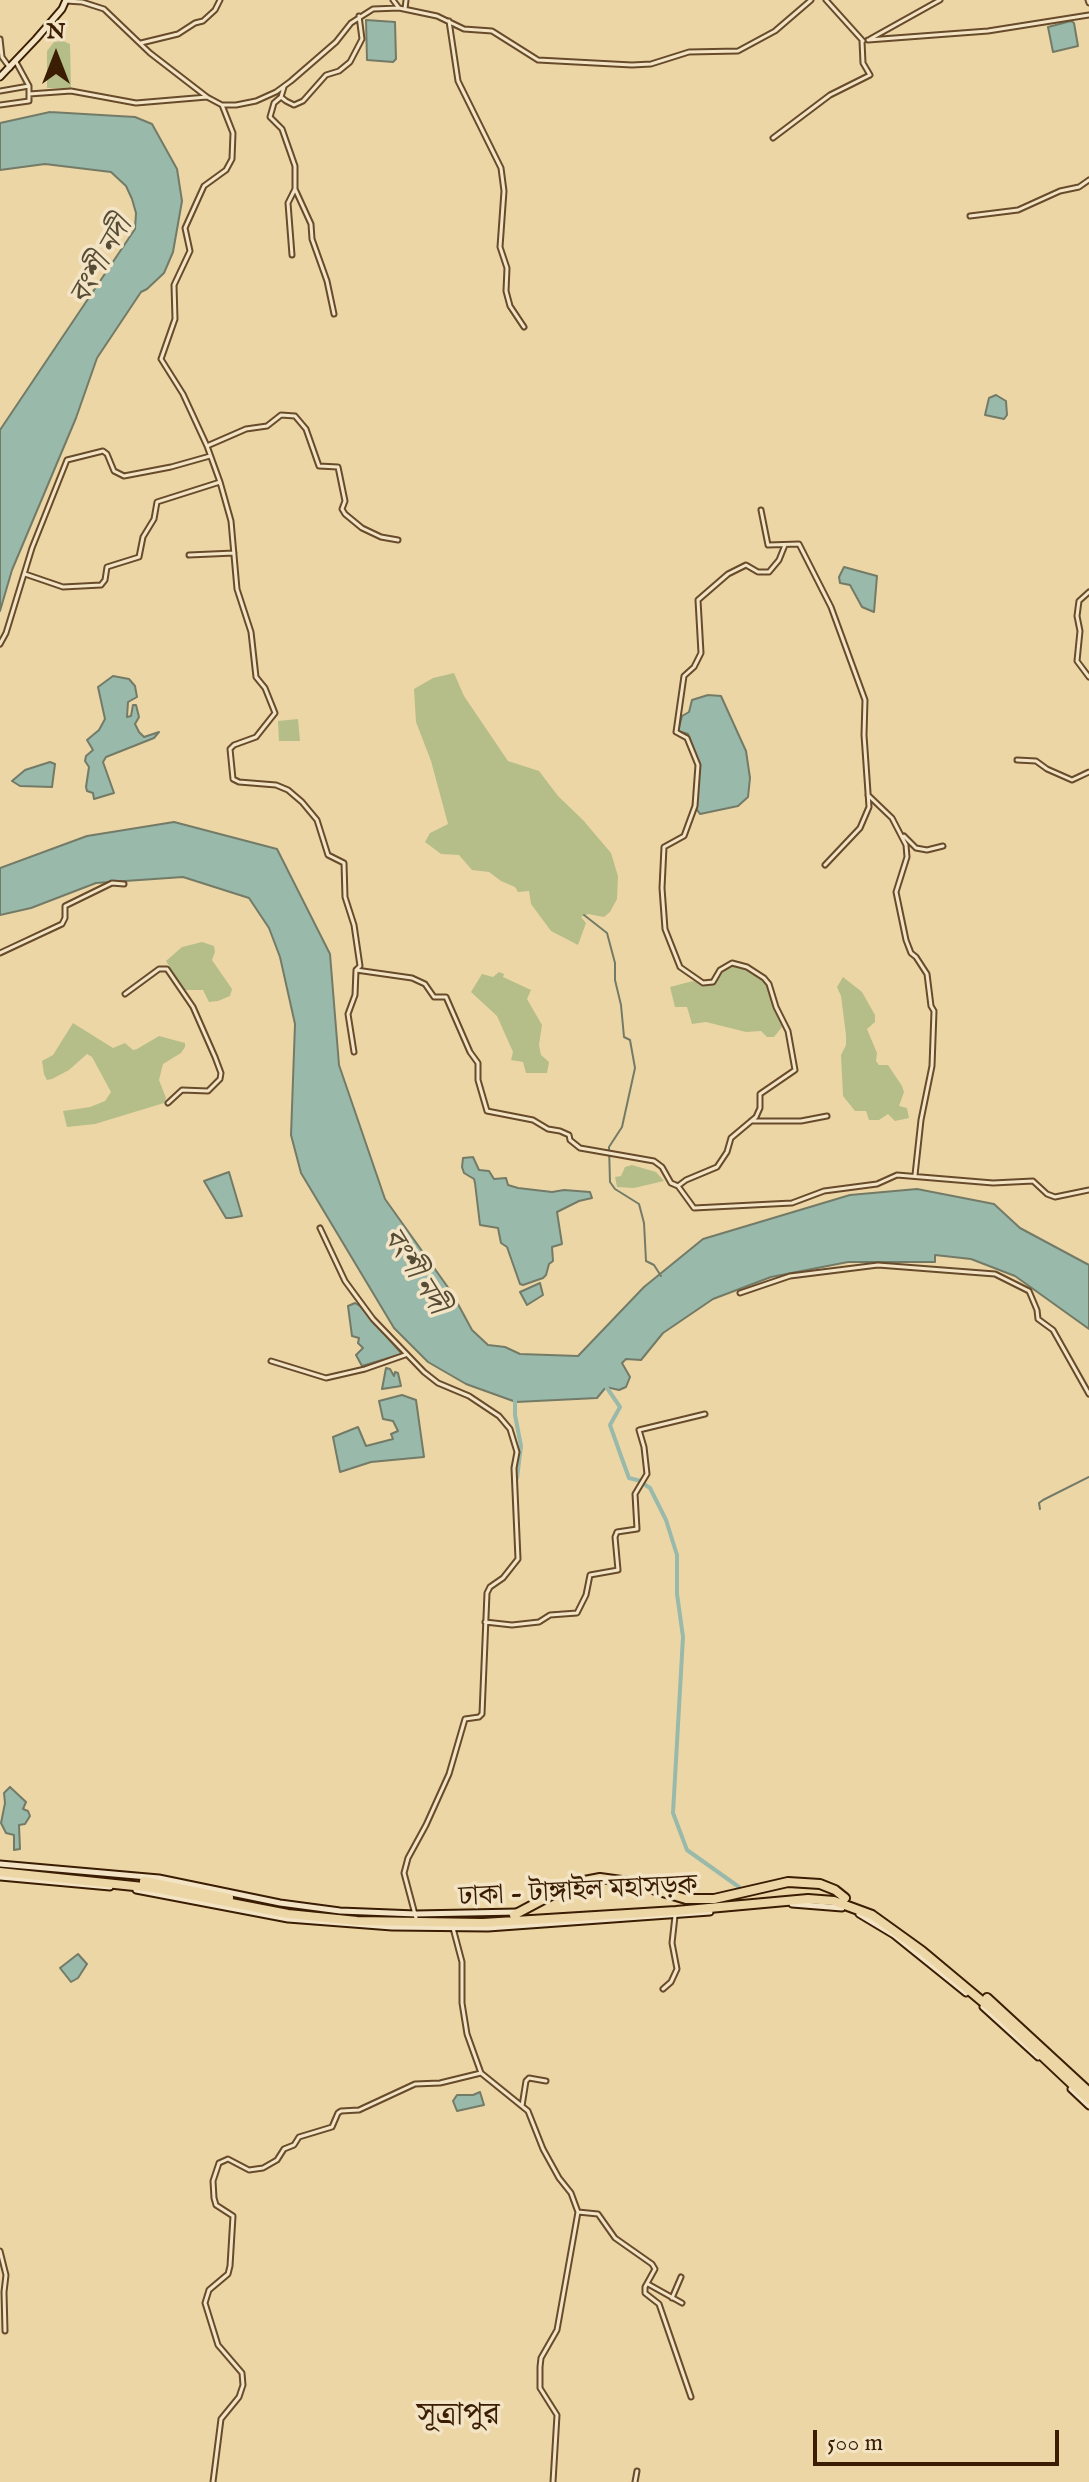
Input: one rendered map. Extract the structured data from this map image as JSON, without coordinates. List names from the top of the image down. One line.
{"streets":{"highway":["ঢাকা - টাঙ্গাইল মহাসড়ক"]},"districts":["সূত্রাপুর"],"water":["বংশী নদী"],"scale_bar":"500 m","north":"top"}
